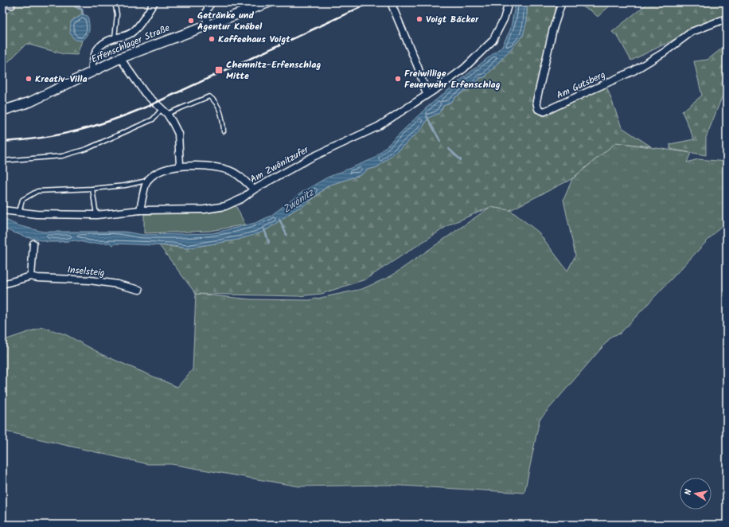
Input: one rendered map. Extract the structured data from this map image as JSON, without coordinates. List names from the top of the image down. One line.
{"streets":{"main road":["Erfenschlager Straße"],"street":["Am Gutsberg","Am Zwönitzufer","Inselsteig"]},"water":["Zwönitz"],"places":{"other":["Voigt Bäcker","Getränke und Agentur Knöbel","Kaffeehaus Voigt","Kreativ-Villa","Freiwillige Feuerwehr Erfenschlag"],"transit":["Chemnitz-Erfenschlag Mitte"]},"north":"left"}
